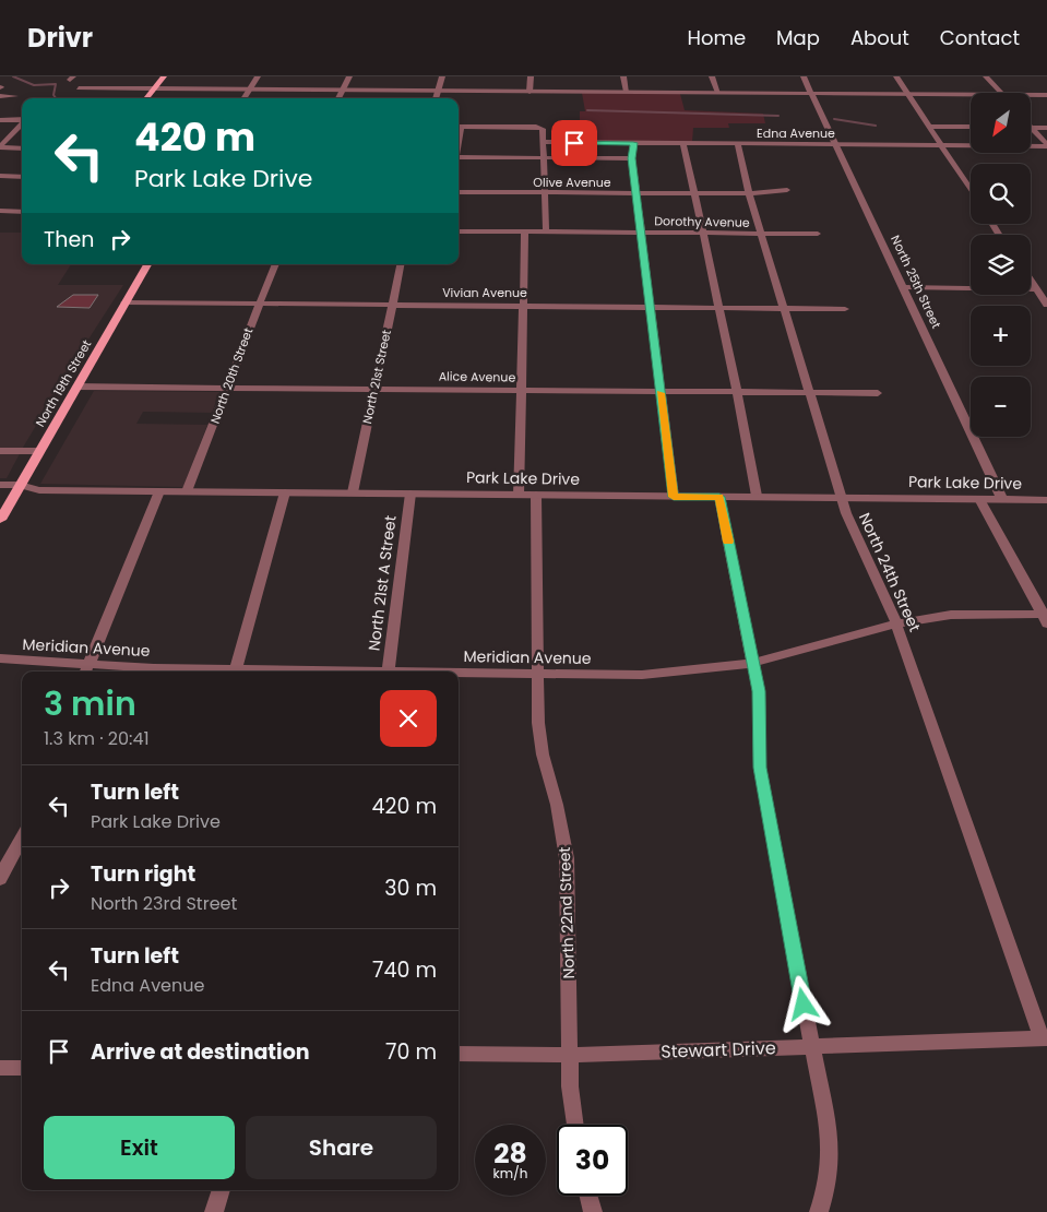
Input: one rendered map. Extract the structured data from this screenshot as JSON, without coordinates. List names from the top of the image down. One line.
{"streets":{"main road":["North 19th Street"],"street":["Edna Avenue","Olive Avenue","Dorothy Avenue","North 25th Street","Vivian Avenue","North 20th Street","North 21st Street","Alice Avenue","Park Lake Drive","North 24th Street","North 21st A Street","Meridian Avenue","North 22nd Street","Stewart Drive"]},"crossings":[["Edna Avenue","North 25th Street"],["Edna Avenue","North 24th Street"],["Olive Avenue","North 24th Street"],["Dorothy Avenue","North 24th Street"],["North 25th Street","Park Lake Drive"],["Vivian Avenue","North 20th Street"],["Vivian Avenue","North 21st Street"],["Vivian Avenue","North 19th Street"],["Vivian Avenue","North 24th Street"],["North 20th Street","Alice Avenue"],["North 20th Street","Park Lake Drive"],["North 21st Street","Alice Avenue"],["North 21st Street","Park Lake Drive"],["Alice Avenue","North 19th Street"],["Alice Avenue","North 24th Street"],["North 19th Street","Park Lake Drive"],["Park Lake Drive","North 24th Street"],["Park Lake Drive","North 21st A Street"],["Park Lake Drive","North 22nd Street"],["North 24th Street","Meridian Avenue"],["North 24th Street","Stewart Drive"],["Meridian Avenue","North 22nd Street"],["North 22nd Street","Stewart Drive"]],"north":"bottom left","page":{"header":"Drivr","nav":["Home","Map","About","Contact"],"map_buttons":["+","−"],"turn":["420 m","Park Lake Drive"],"then":"Then","heading":["3 min","1.3 km · 20:41"],"list":[{"name":"Turn left","note":"Park Lake Drive","value":"420 m"},{"name":"Turn right","note":"North 23rd Street","value":"30 m"},{"name":"Turn left","note":"Edna Avenue","value":"740 m"},{"name":"Arrive at destination","value":"70 m"}],"buttons":["Exit","Share"],"speed":"28 km/h","limit":"30"}}
